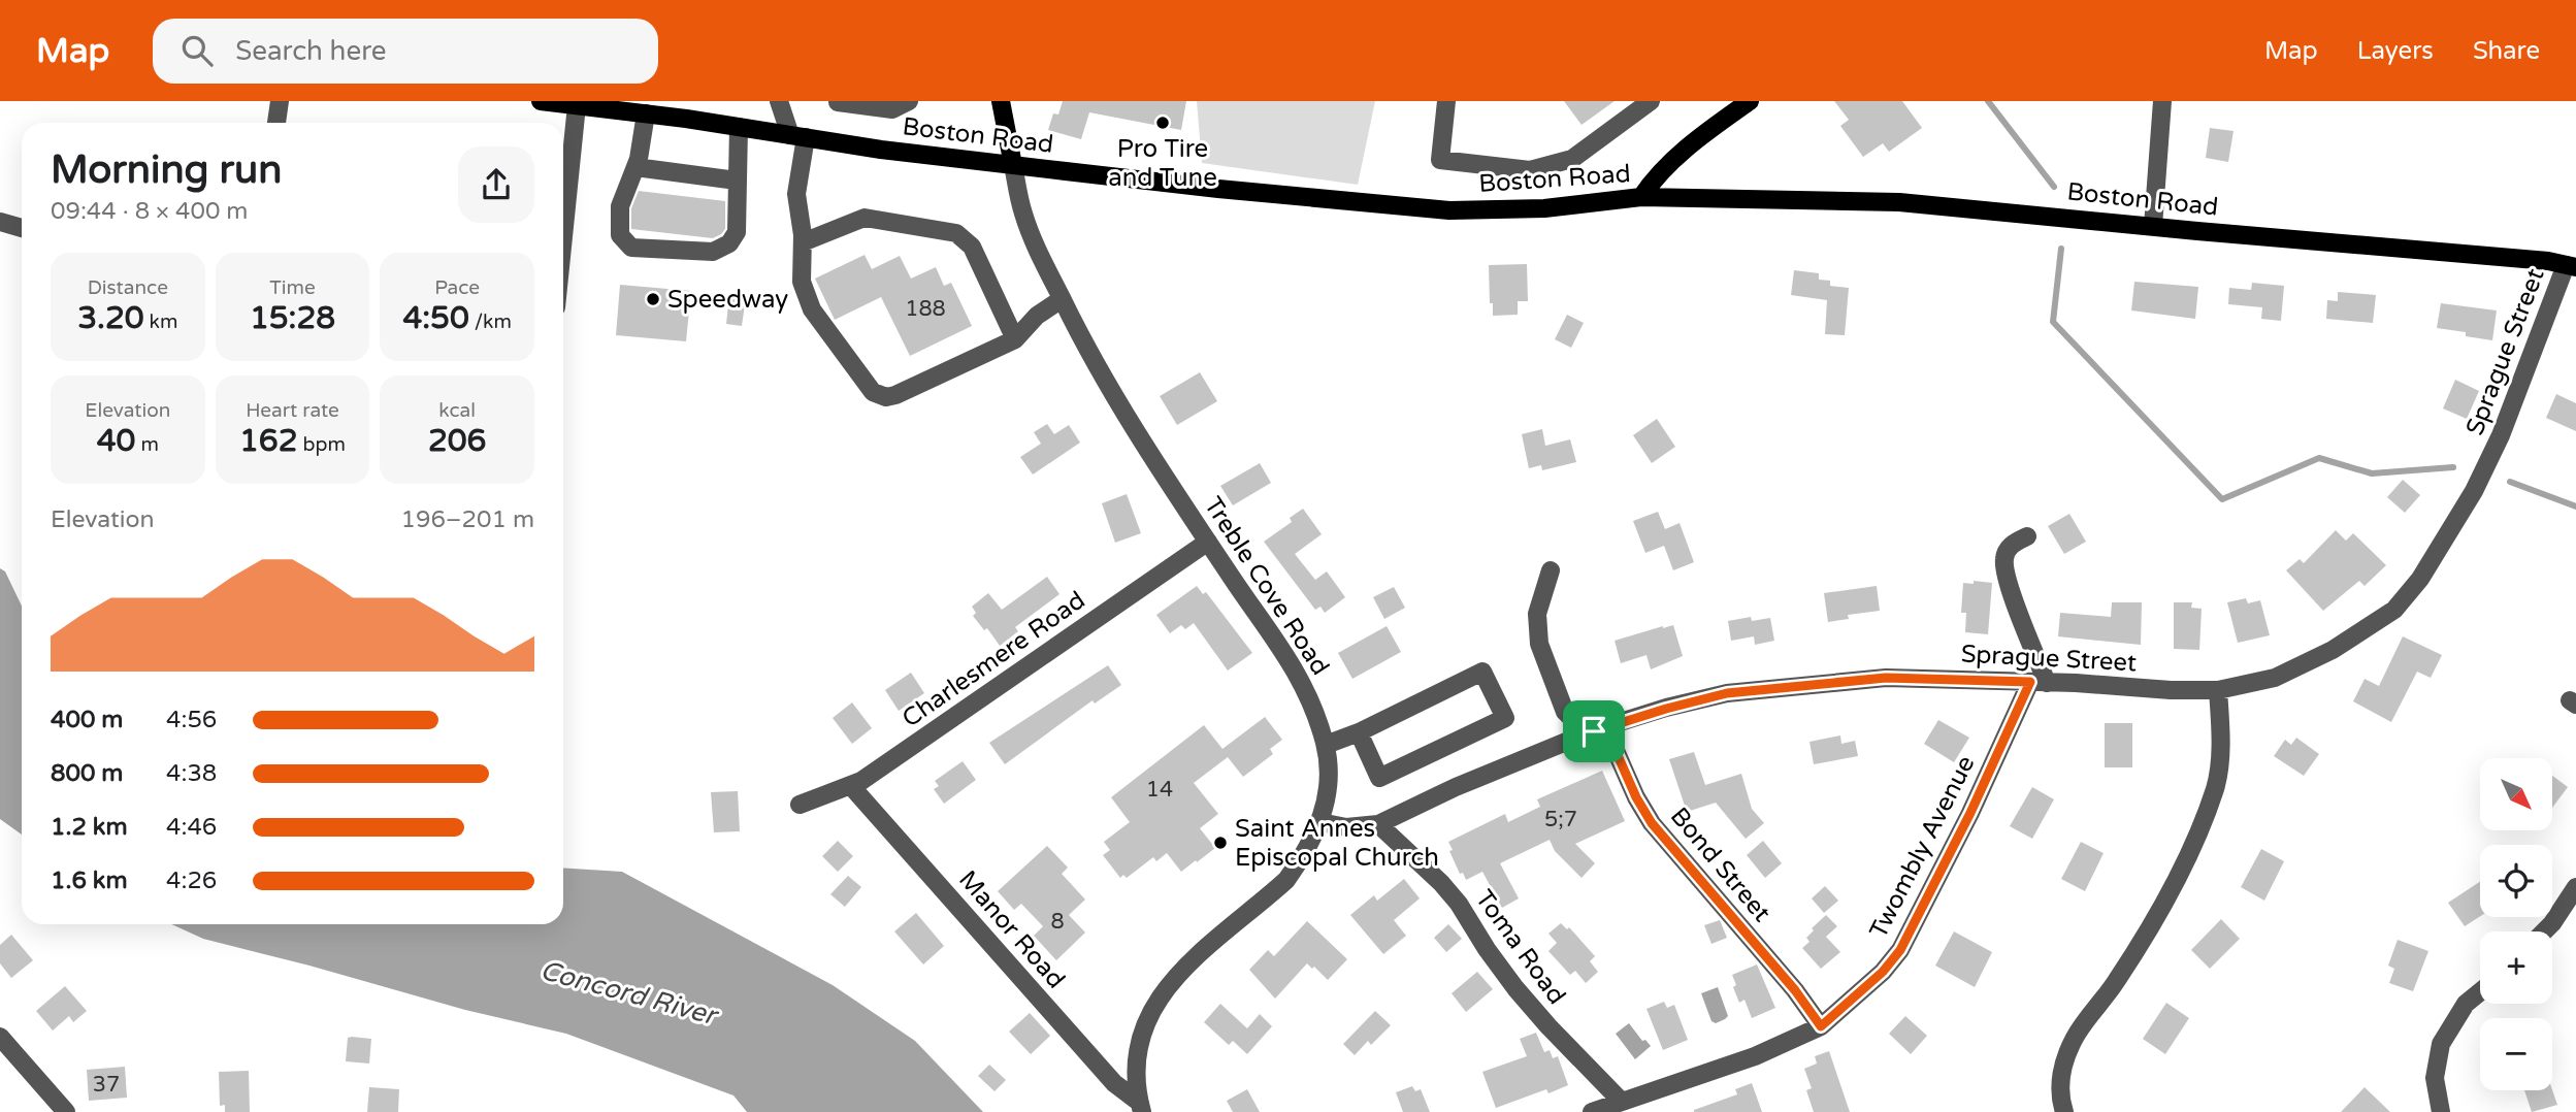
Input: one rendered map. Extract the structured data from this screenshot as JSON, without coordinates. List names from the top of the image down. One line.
{"streets":{"main road":["Boston Road","Treble Cove Road"],"street":["Sprague Street","Charlesmere Road","Twombly Avenue","Bond Street","Manor Road","Toma Road"]},"crossings":[["Boston Road","Sprague Street"],["Boston Road","Treble Cove Road"],["Sprague Street","Treble Cove Road"],["Sprague Street","Twombly Avenue"],["Sprague Street","Bond Street"],["Sprague Street","Toma Road"],["Treble Cove Road","Charlesmere Road"],["Treble Cove Road","Manor Road"],["Charlesmere Road","Manor Road"],["Twombly Avenue","Bond Street"],["Twombly Avenue","Toma Road"]],"water":["Concord River"],"places":["Pro Tire and Tune","Speedway","Saint Annes Episcopal Church"],"house_numbers":["188","14","5;7","8","37"],"north":"bottom right","page":{"header":"Map","search":"Search here","nav":["Map","Layers","Share"],"heading":["Morning run","09:44 · 8 × 400 m"],"stats":[["Distance","3.20 km"],["Time","15:28"],["Pace","4:50 /km"],["Elevation","40 m"],["Heart rate","162 bpm"],["kcal","206"]],"chart":["Elevation","196–201 m"],"list":[{"name":"400 m","note":"4:56"},{"name":"800 m","note":"4:38"},{"name":"1.2 km","note":"4:46"},{"name":"1.6 km","note":"4:26"}],"map_buttons":["+","−"]}}
